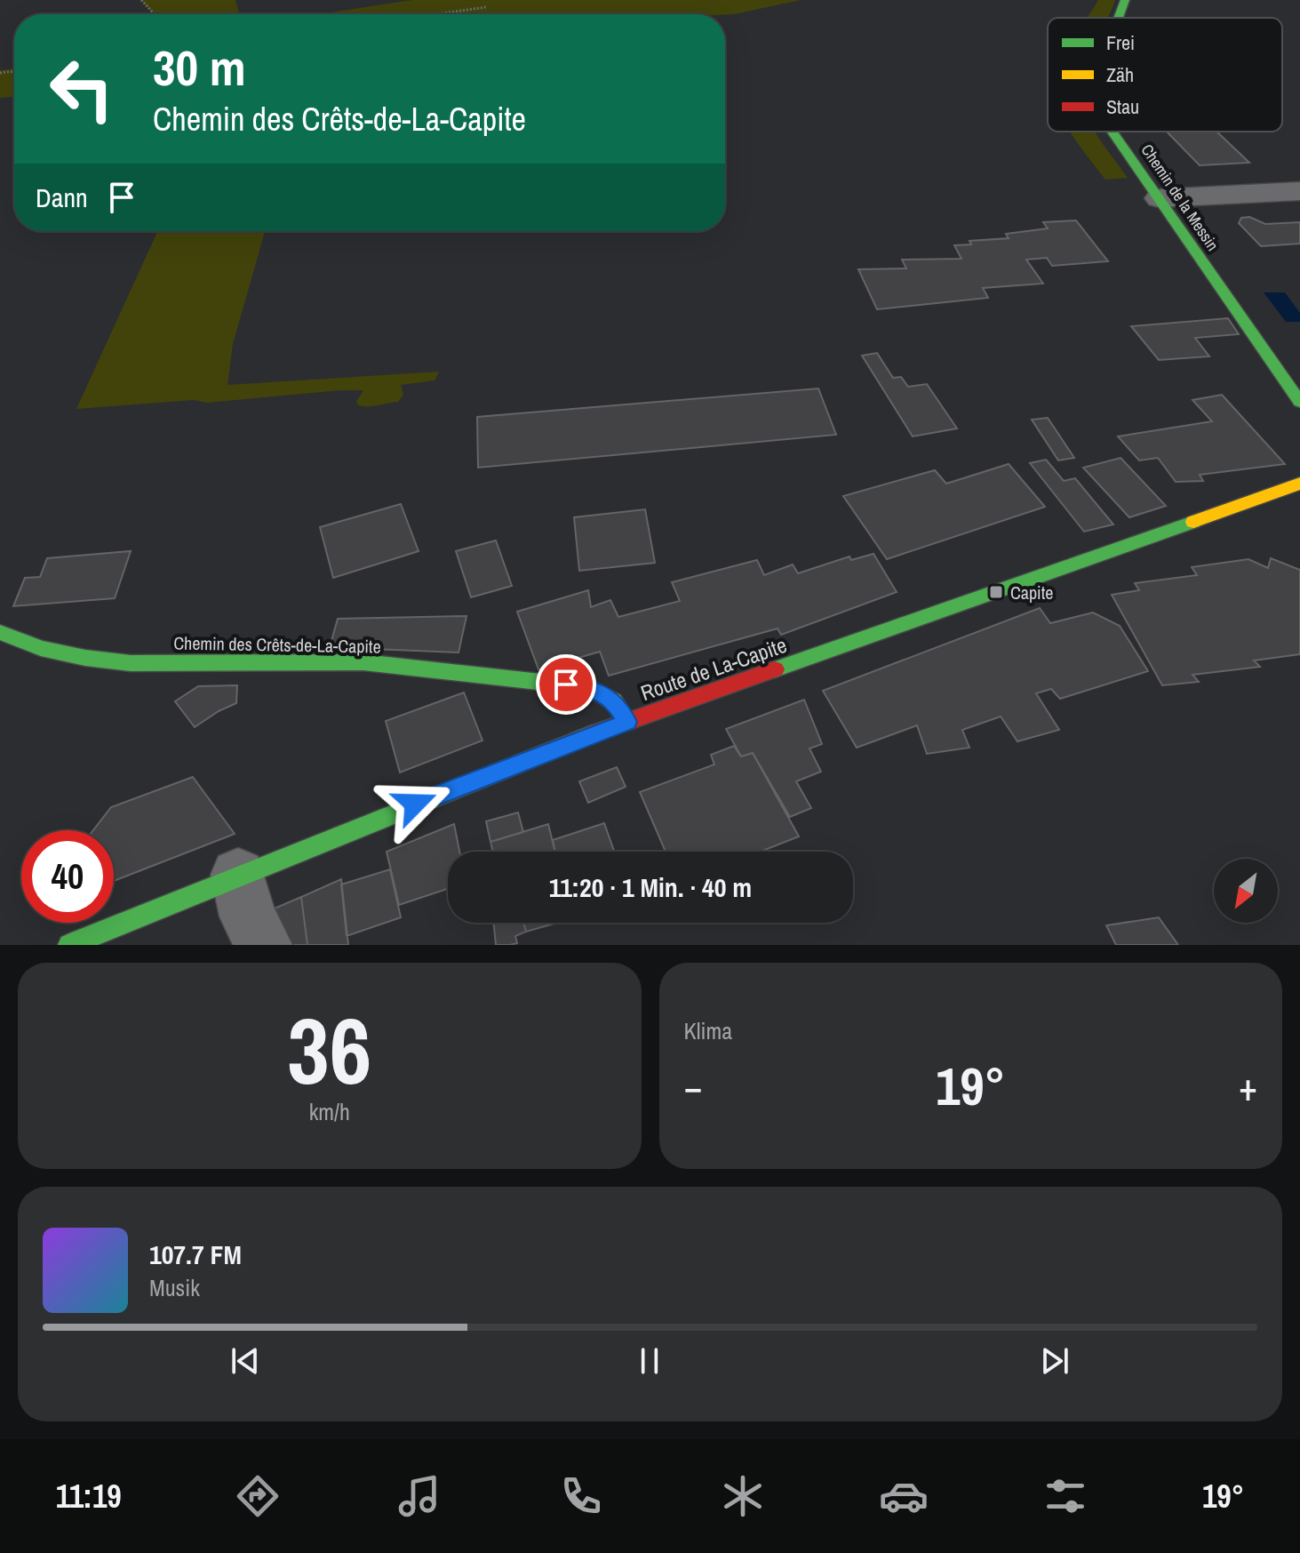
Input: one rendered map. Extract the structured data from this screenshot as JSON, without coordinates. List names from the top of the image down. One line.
{"streets":{"street":["Chemin de la Messin","Chemin des Crêts-de-La-Capite","Route de La-Capite"]},"crossings":[["Chemin des Crêts-de-La-Capite","Route de La-Capite"]],"places":{"transit":["Capite"]},"legend":["Frei","Zäh","Stau"],"north":"bottom left","page":{"turn":["30 m","Chemin des Crêts-de-La-Capite"],"then":"Dann","limit":"40","trip":"11:20 · 1 Min. · 40 m","tile":[["36","km/h"],"Klima"],"heat":["−","19°","+"],"song":["107.7 FM","Musik"],"tabs":["11:19","19°"]}}
